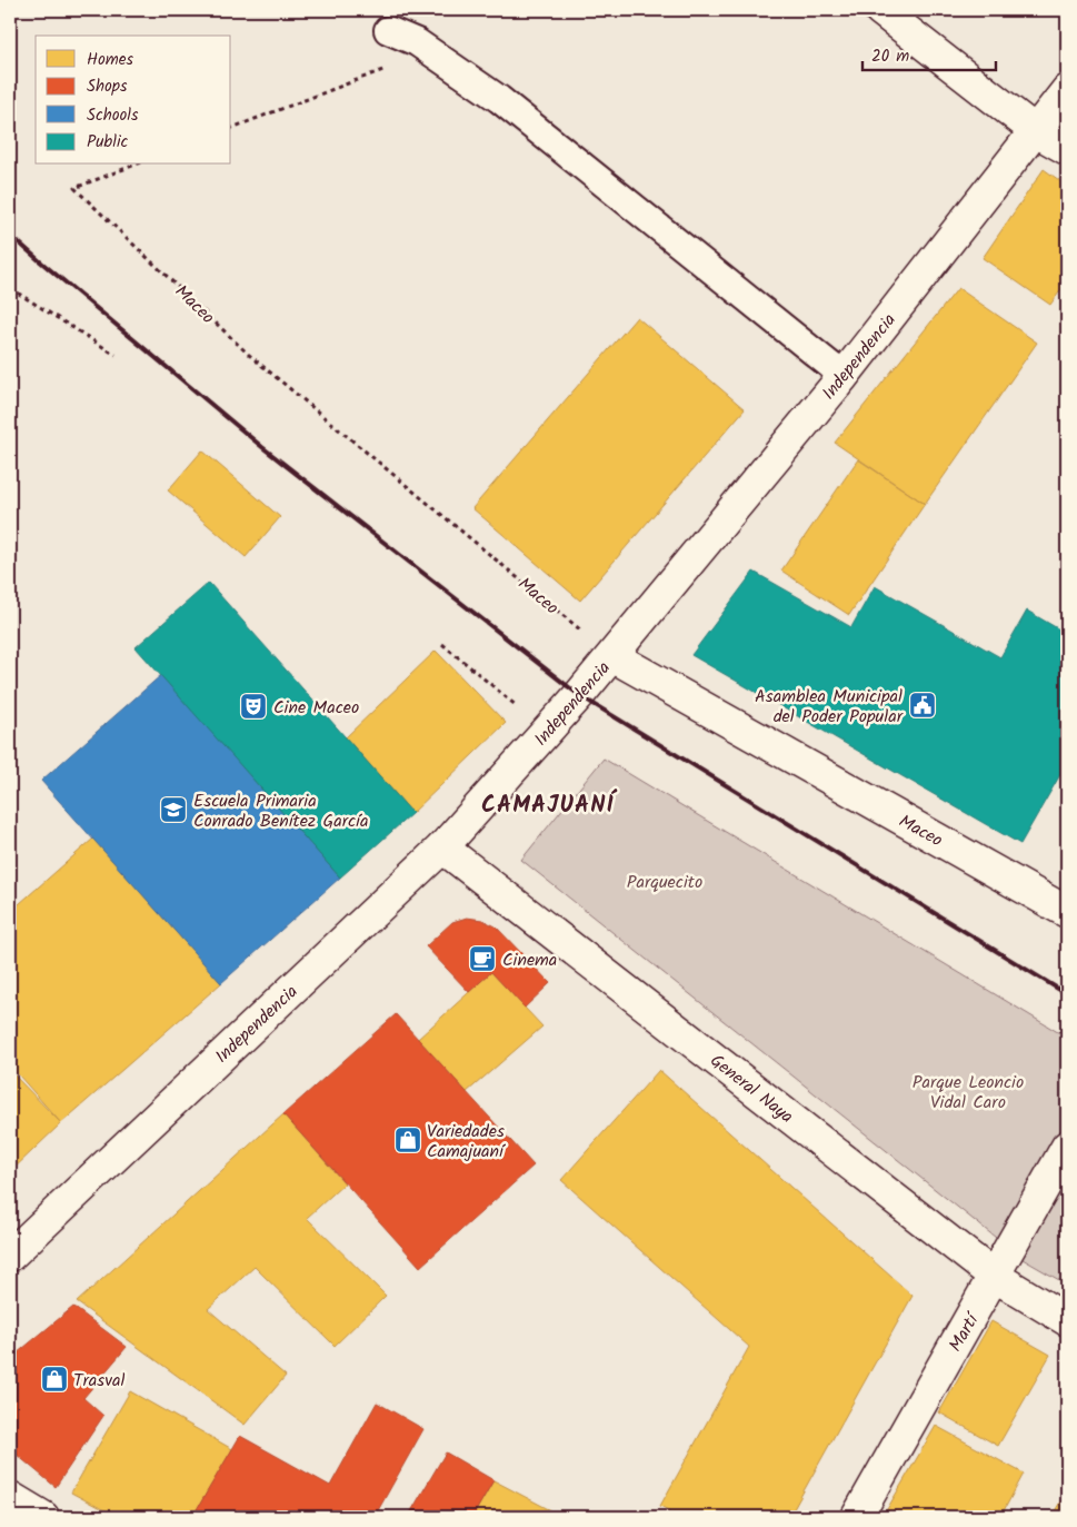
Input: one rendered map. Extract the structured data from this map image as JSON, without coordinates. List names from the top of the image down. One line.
{"streets":{"street":["Maceo","Independencia","General Naya","Martí"]},"crossings":[["Maceo","Independencia"],["Independencia","General Naya"],["General Naya","Martí"]],"districts":["CAMAJUANÍ"],"parks":["Parquecito","Parque Leoncio Vidal Caro"],"places":{"public building":["Asamblea Municipal del Poder Popular"],"theatre":["Cine Maceo"],"school or university":["Escuela Primaria Conrado Benítez García"],"cafe":["Cinema"],"shop":["Variedades Camajuaní","Trasval"]},"legend":["Homes","Shops","Schools","Public"],"scale_bar":"20 m"}
